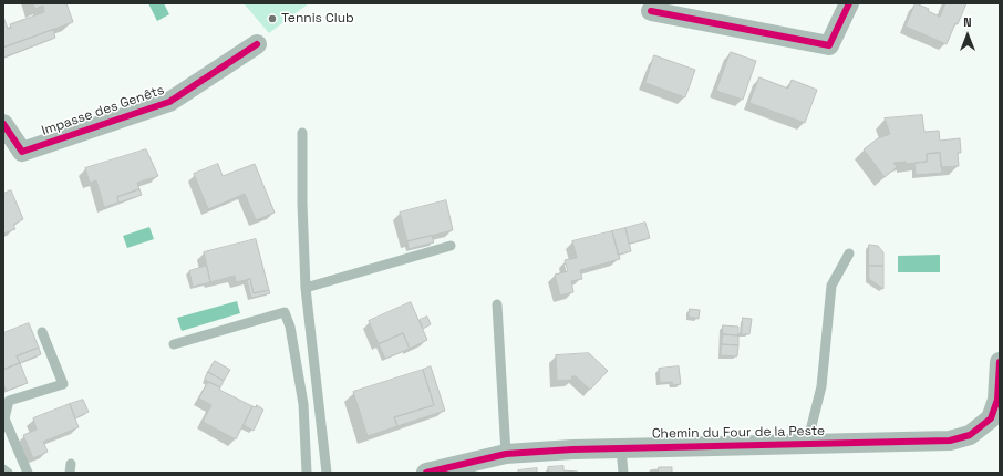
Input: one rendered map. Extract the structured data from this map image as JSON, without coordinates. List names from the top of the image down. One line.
{"streets":{"street":["Impasse des Genêts","Chemin du Four de la Peste"]},"places":["Tennis Club"],"north":"top"}
